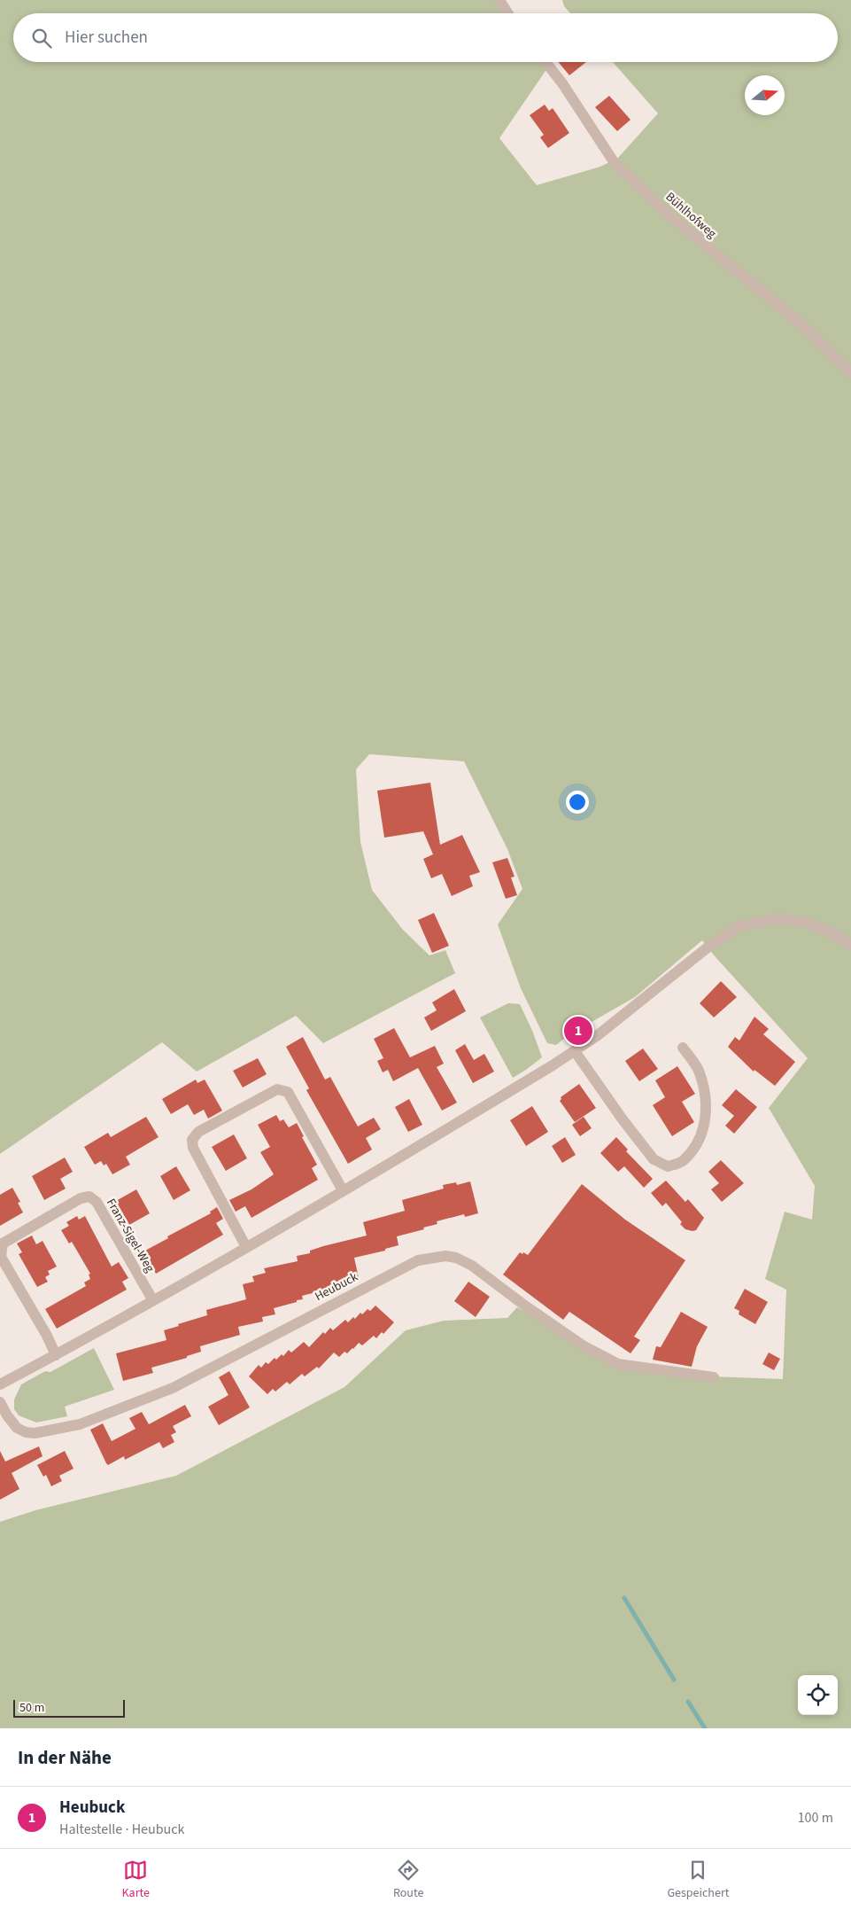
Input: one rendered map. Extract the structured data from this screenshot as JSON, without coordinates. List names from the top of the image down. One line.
{"streets":{"street":["Bühlhofweg","Franz-Sigel-Weg","Heubuck"]},"scale_bar":"50 m","north":"right","page":{"search":"Hier suchen","pins":"1","scale":"50 m","heading":"In der Nähe","list":[{"mark":"1","name":"Heubuck","note":"Haltestelle · Heubuck","value":"100 m"}],"nav":["Karte","Route","Gespeichert"]}}
